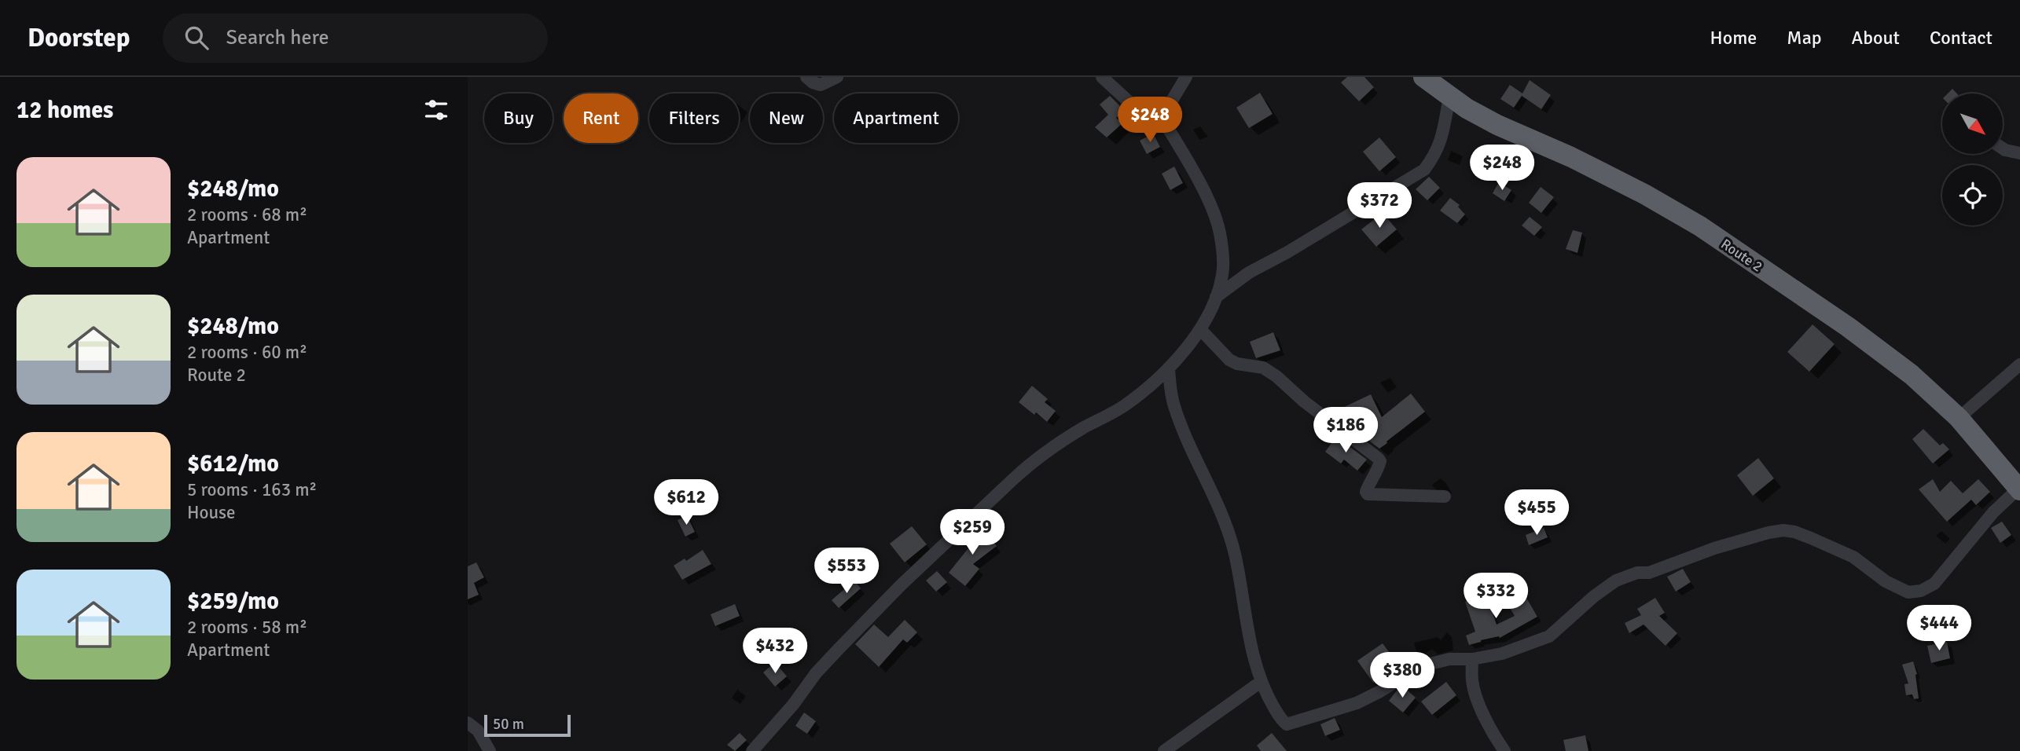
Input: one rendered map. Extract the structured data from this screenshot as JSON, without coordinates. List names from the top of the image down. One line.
{"streets":{"highway":["Route 2"]},"scale_bar":"50 m","north":"bottom right","page":{"header":"Doorstep","search":"Search here","nav":["Home","Map","About","Contact"],"heading":"12 homes","chip":["Buy","Rent","Filters","New","Apartment"],"price":["$248","$248","$372","$186","$612","$455","$259","$553","$332","$444","$432","$380"],"list":[{"name":"$248/mo","note":"2 rooms · 68 m² · Apartment"},{"name":"$248/mo","note":"2 rooms · 60 m² · Route 2"},{"name":"$612/mo","note":"5 rooms · 163 m² · House"},{"name":"$259/mo","note":"2 rooms · 58 m² · Apartment"}],"scale":"50 m"}}
